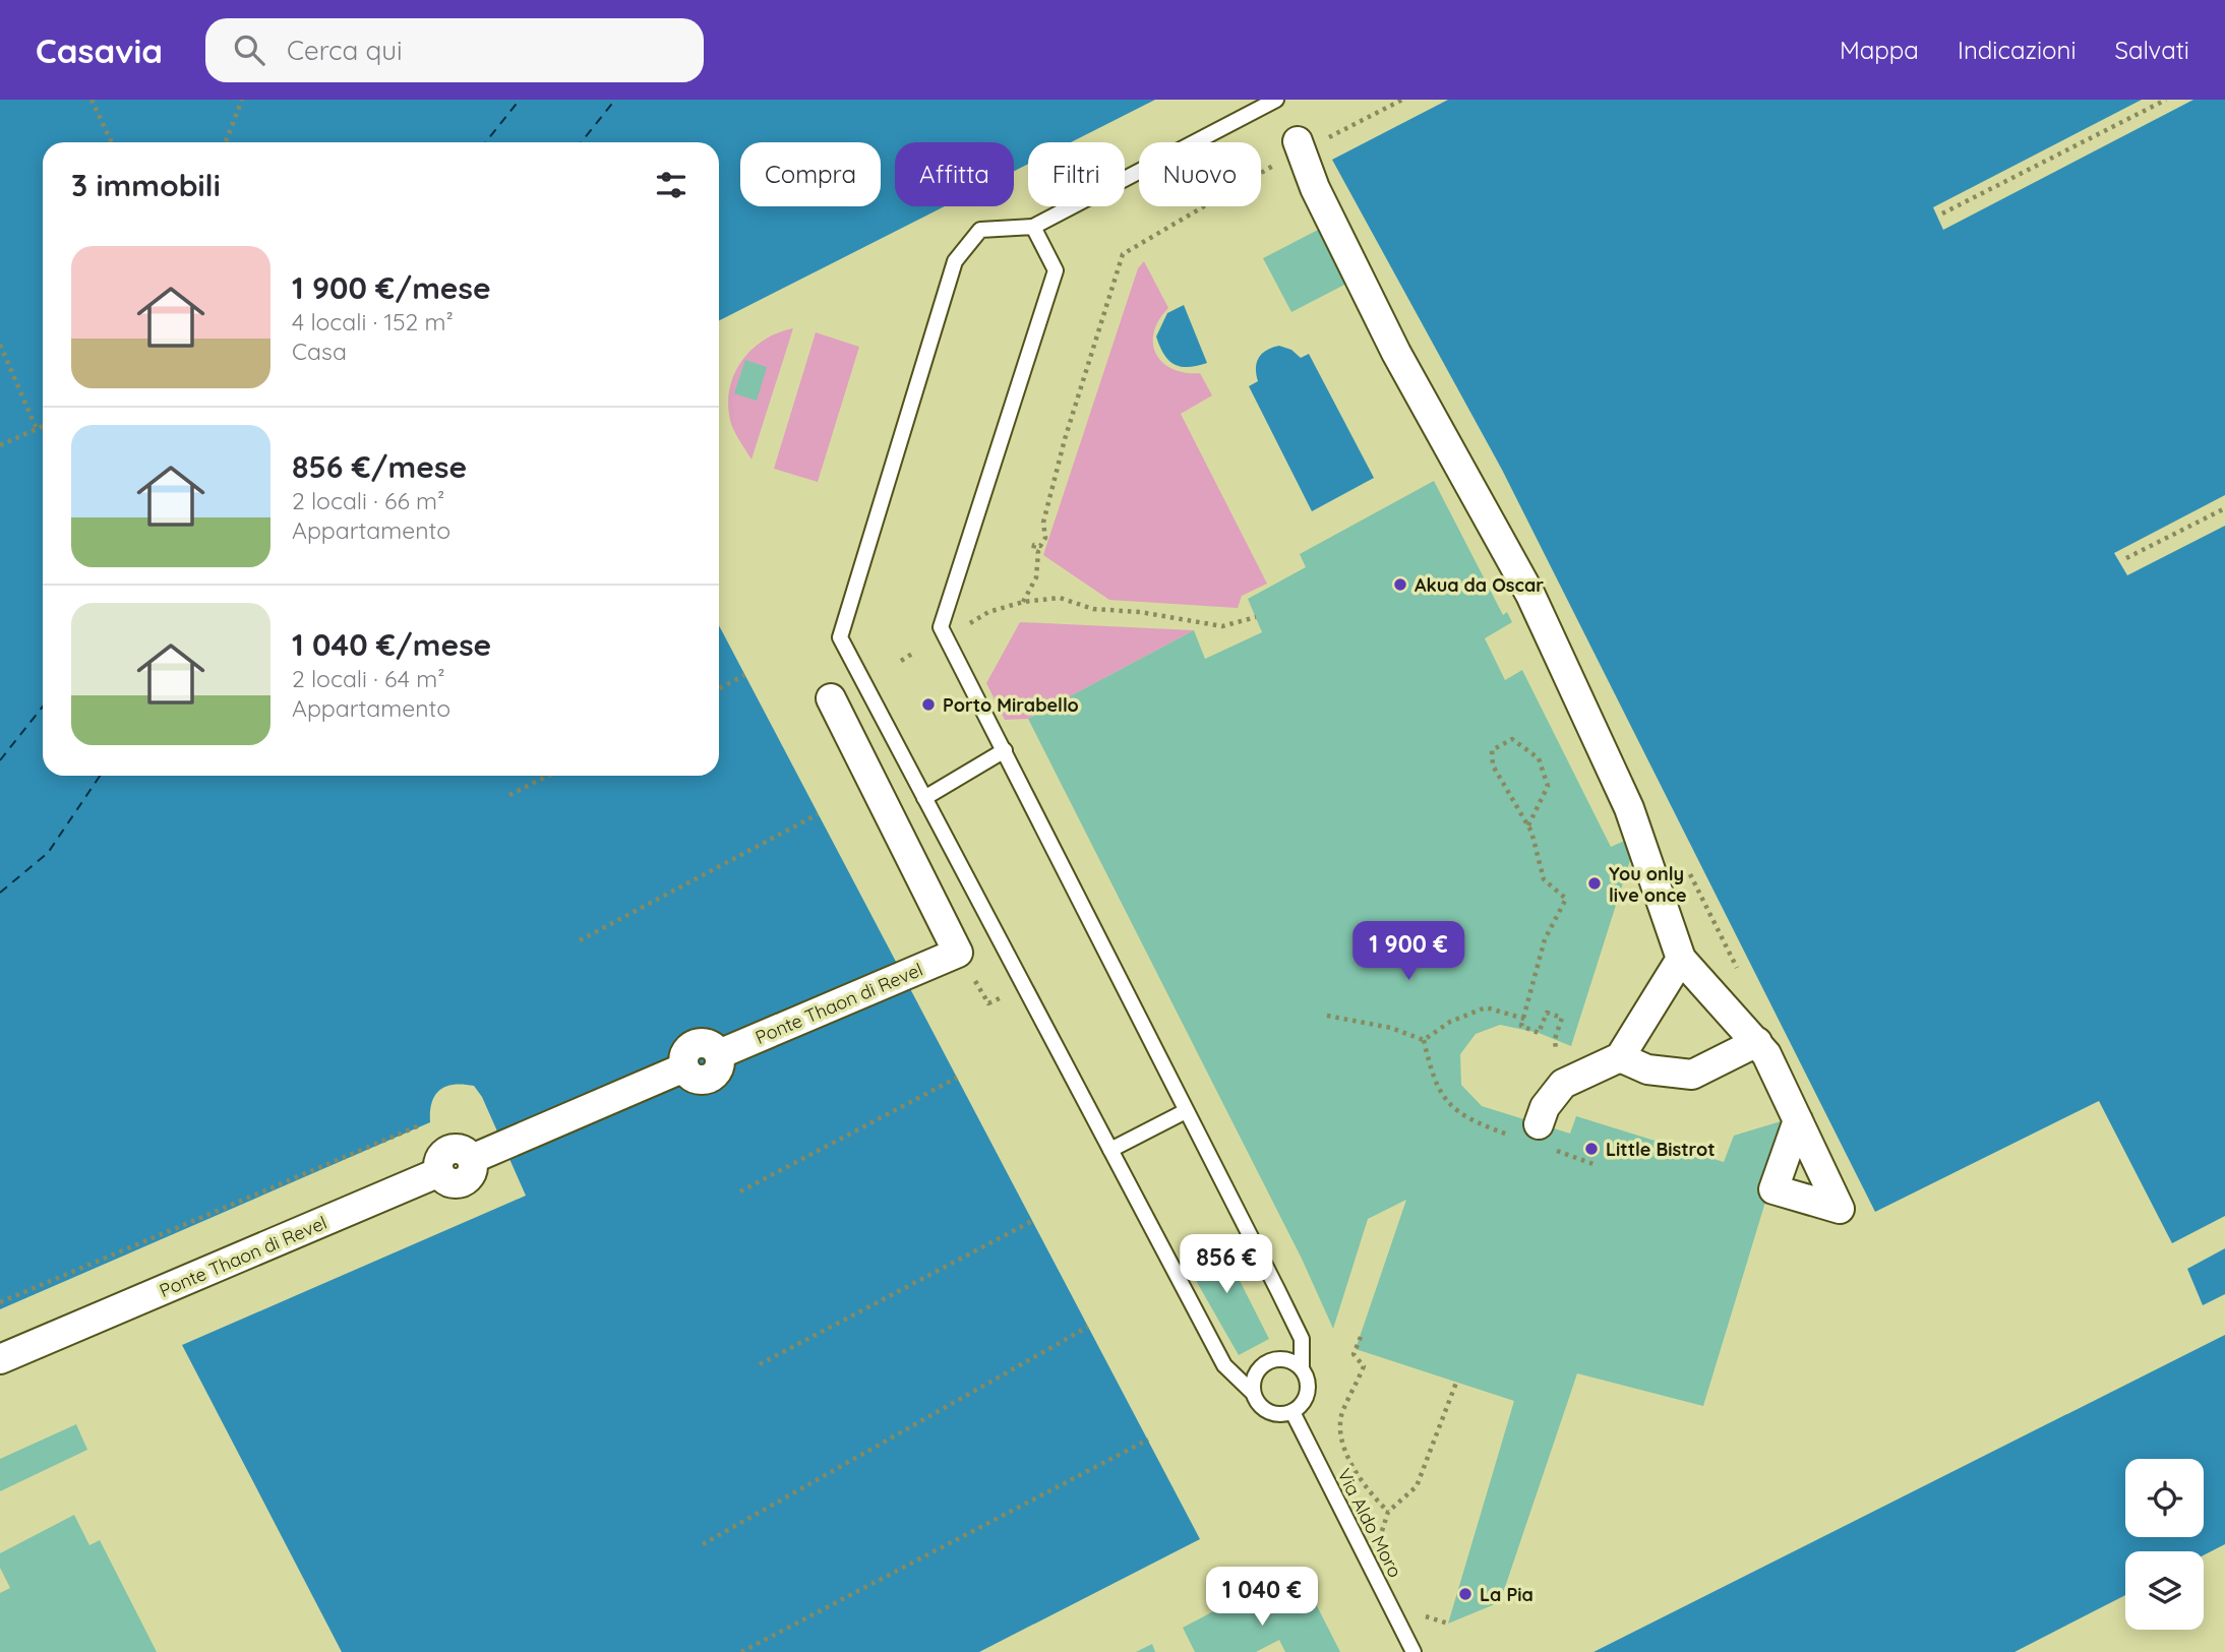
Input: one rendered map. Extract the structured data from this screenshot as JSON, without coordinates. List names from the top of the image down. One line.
{"streets":{"street":["Ponte Thaon di Revel"],"lane":["Via Aldo Moro"]},"places":["Akua da Oscar","Porto Mirabello","You only live once","Little Bistrot","La Pia"],"page":{"header":"Casavia","search":"Cerca qui","nav":["Mappa","Indicazioni","Salvati"],"chip":["Compra","Affitta","Filtri","Nuovo"],"heading":"3 immobili","list":[{"name":"1 900 €/mese","note":"4 locali · 152 m² · Casa"},{"name":"856 €/mese","note":"2 locali · 66 m² · Appartamento"},{"name":"1 040 €/mese","note":"2 locali · 64 m² · Appartamento"}],"price":["1 900 €","856 €","1 040 €"]}}
